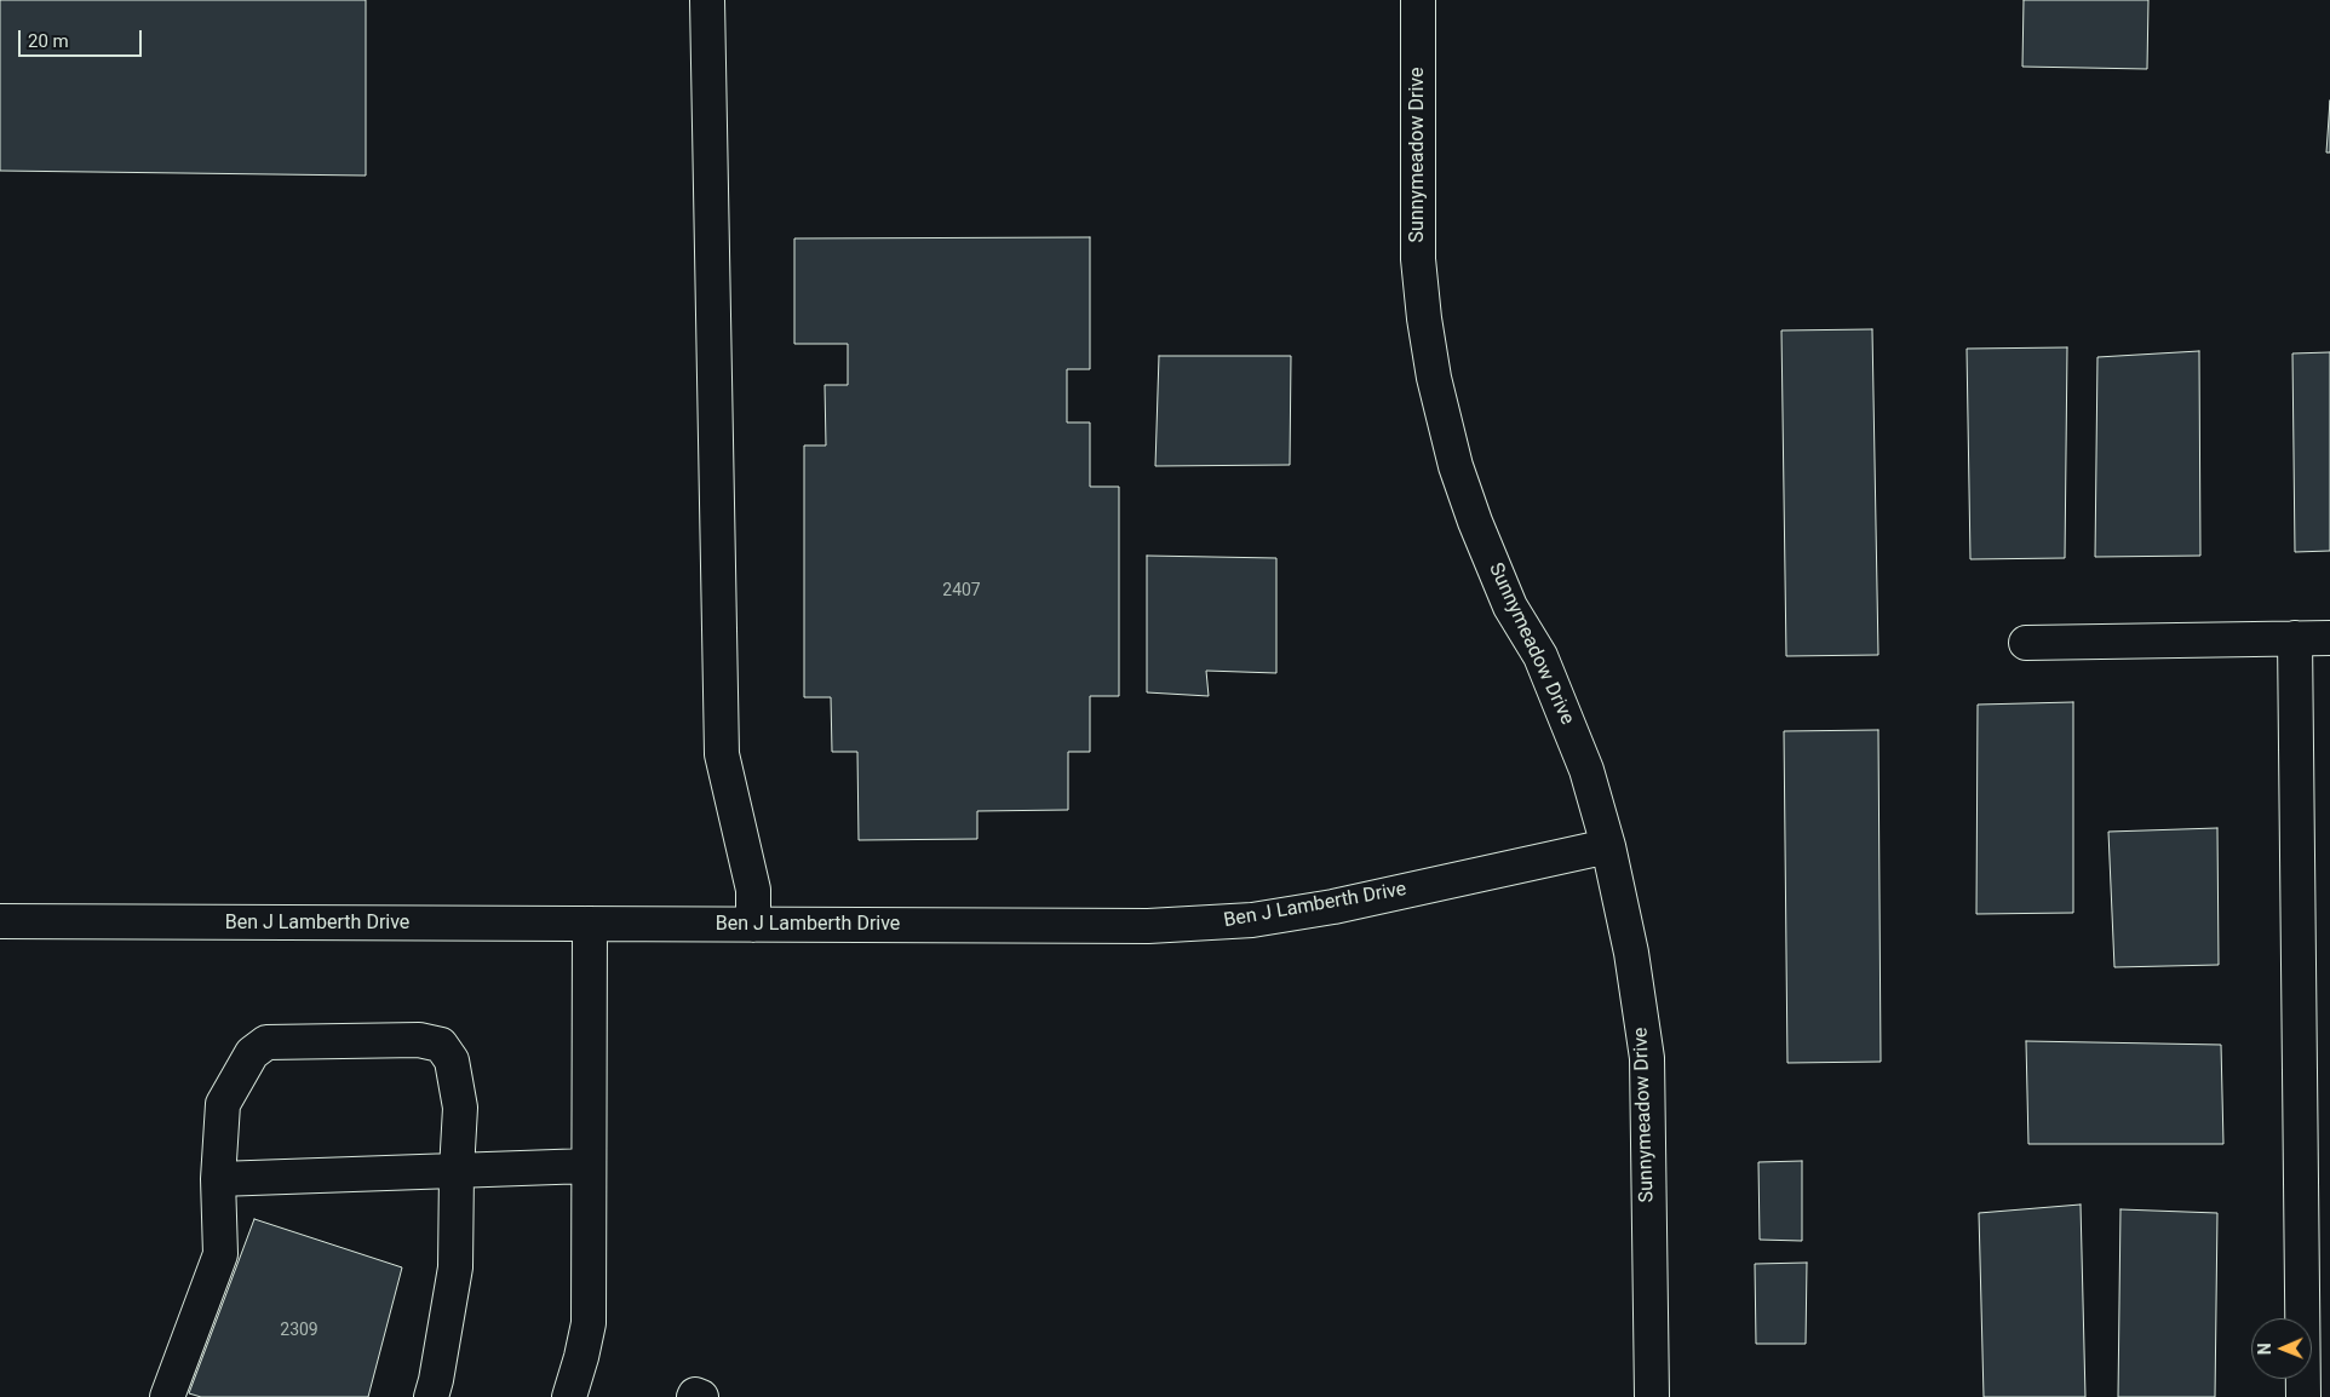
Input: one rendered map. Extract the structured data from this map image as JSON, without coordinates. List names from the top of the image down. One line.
{"streets":{"street":["Sunnymeadow Drive","Ben J Lamberth Drive"]},"crossings":[["Sunnymeadow Drive","Ben J Lamberth Drive"]],"house_numbers":["2407","2309"],"scale_bar":"20 m","north":"left"}
